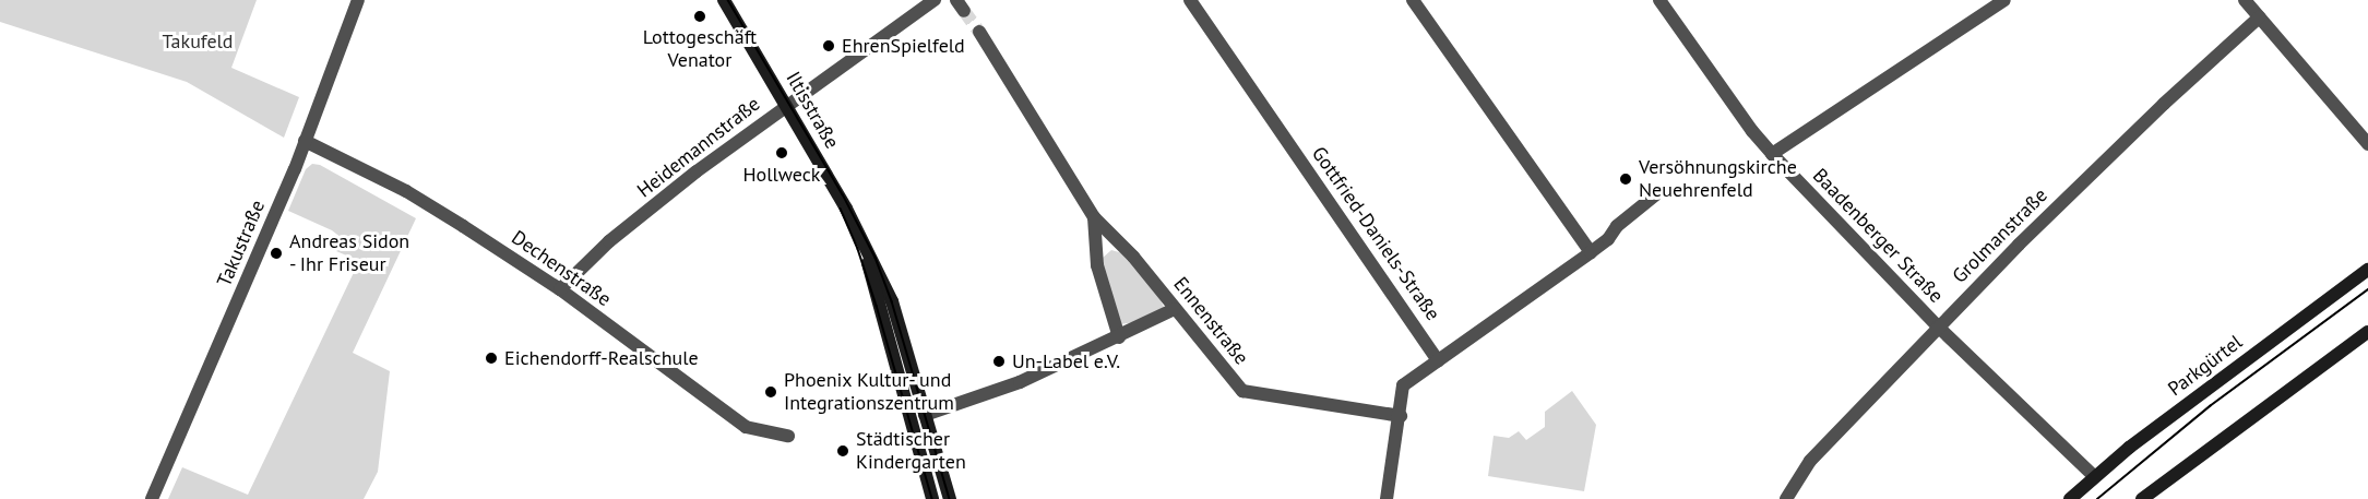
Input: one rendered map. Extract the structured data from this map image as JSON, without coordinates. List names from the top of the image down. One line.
{"streets":{"street":["Iltisstraße","Heidemannstraße","Gottfried-Daniels-Straße","Baadenberger Straße","Grolmanstraße","Takustraße","Dechenstraße","Ennenstraße","Parkgürtel"]},"crossings":[["Iltisstraße","Heidemannstraße"],["Heidemannstraße","Dechenstraße"],["Baadenberger Straße","Grolmanstraße"],["Baadenberger Straße","Parkgürtel"],["Takustraße","Dechenstraße"]],"parks":["Takufeld"],"places":["Lottogeschäft Venator","EhrenSpielfeld","Hollweck","Versöhnungskirche Neuehrenfeld","Andreas Sidon - Ihr Friseur","Eichendorff-Realschule","Un-Label e.V.","Phoenix Kultur- und Integrationszentrum","Städtischer Kindergarten"]}
